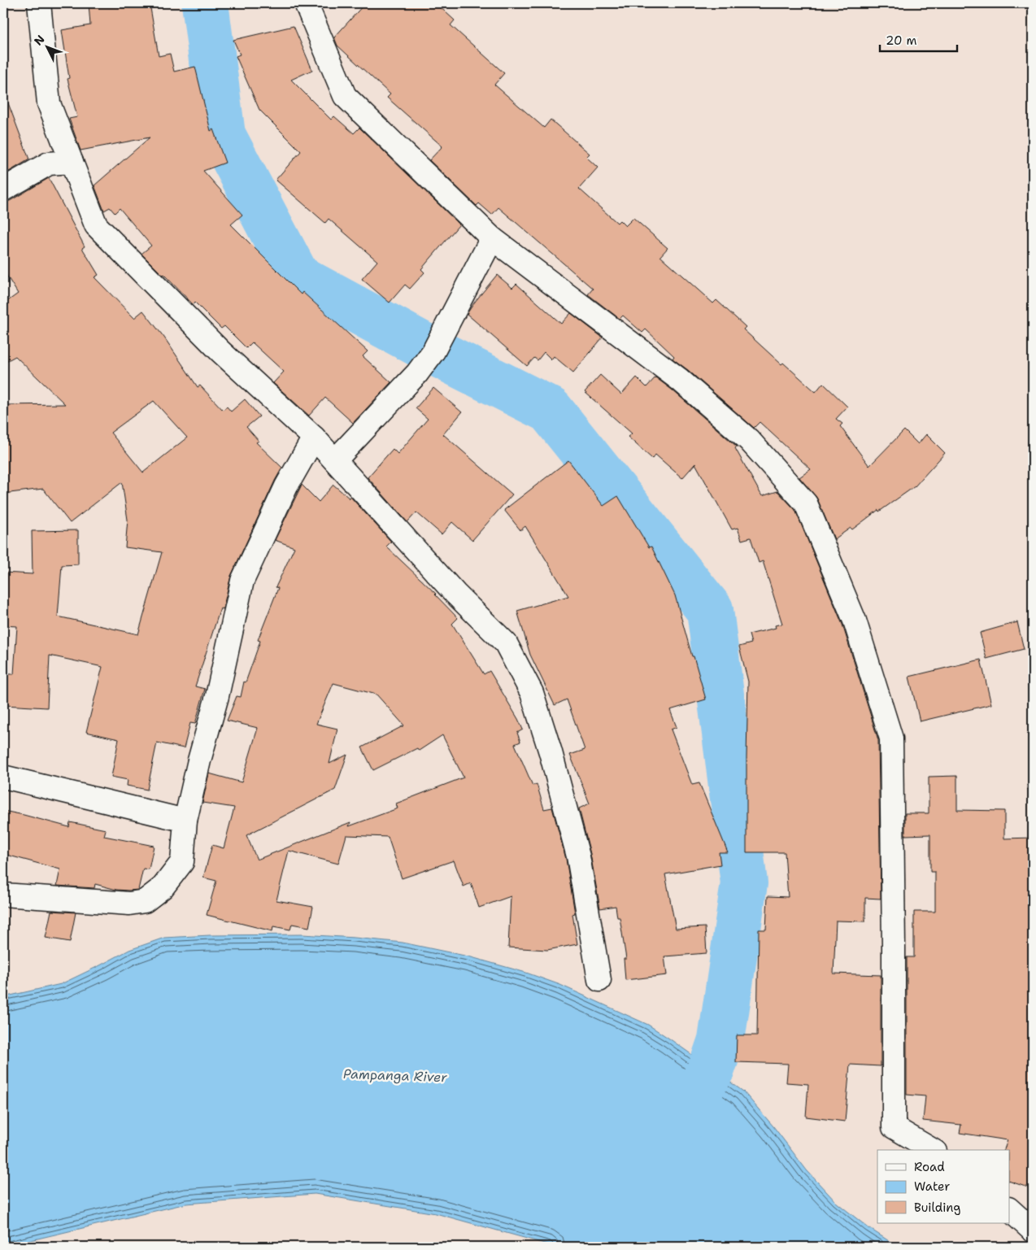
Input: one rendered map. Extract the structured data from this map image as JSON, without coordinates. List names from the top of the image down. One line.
{"water":["Pampanga River"],"legend":["Road","Water","Building"],"scale_bar":"20 m","north":"top left"}
